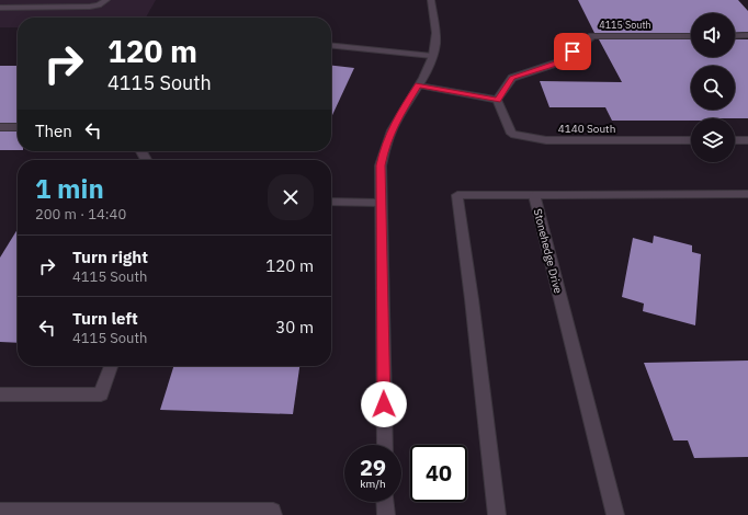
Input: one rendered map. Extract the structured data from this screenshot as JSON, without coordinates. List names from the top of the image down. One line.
{"streets":{"street":["4115 South","4140 South","Stonehedge Drive"]},"crossings":[["4115 South","4140 South"]],"page":{"turn":["120 m","4115 South"],"then":"Then","heading":["1 min","200 m · 14:40"],"list":[{"name":"Turn right","note":"4115 South","value":"120 m"},{"name":"Turn left","note":"4115 South","value":"30 m"}],"speed":"29 km/h","limit":"40"}}
